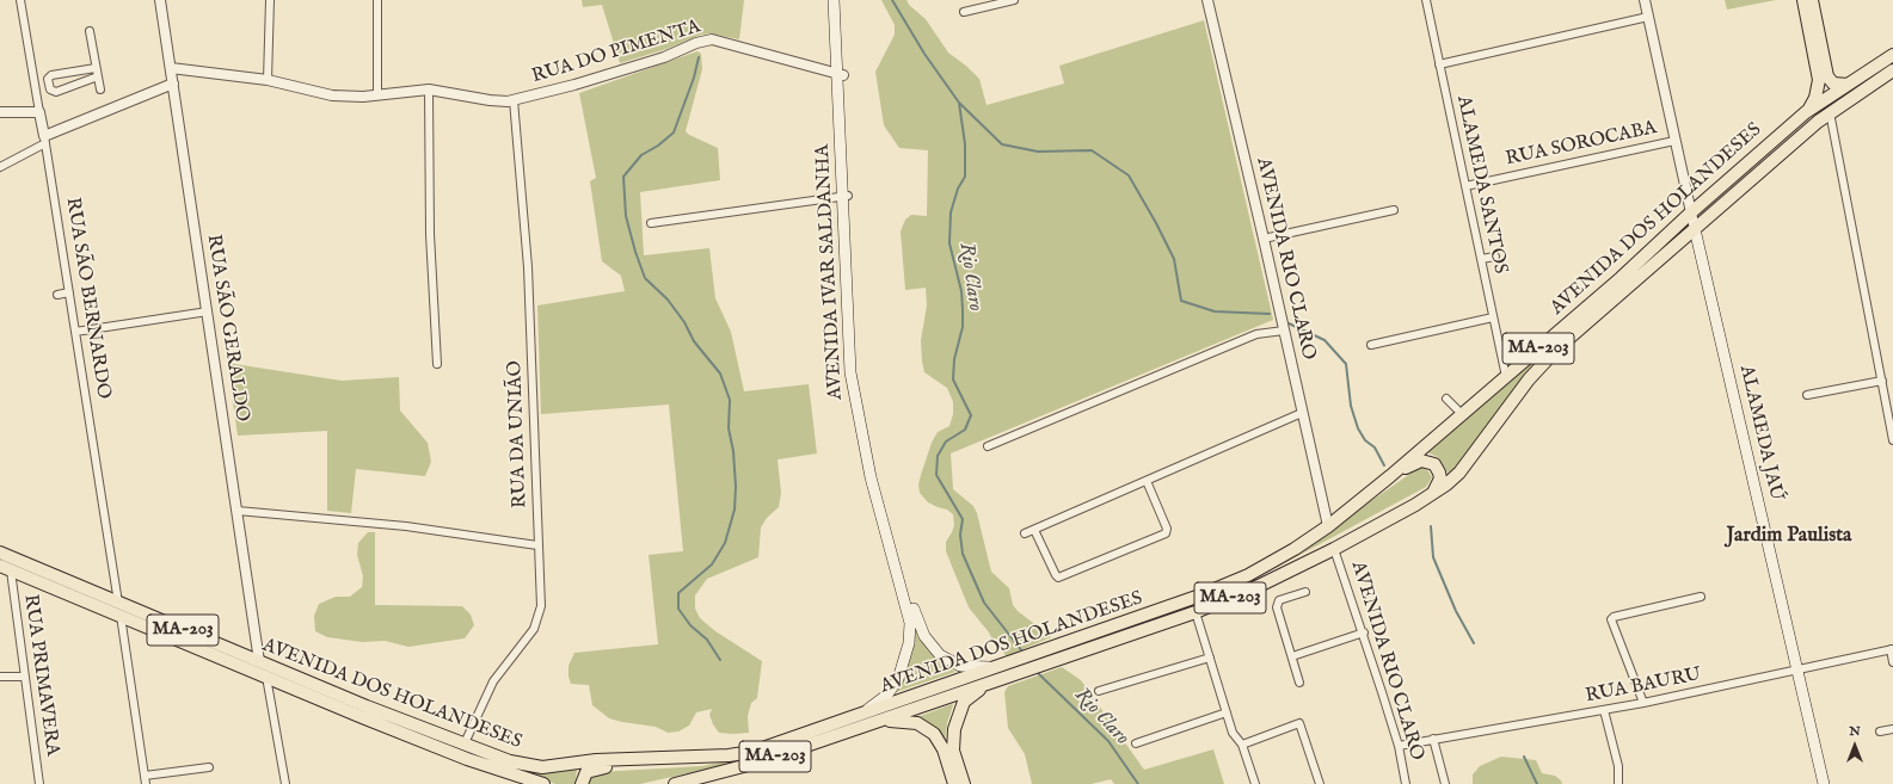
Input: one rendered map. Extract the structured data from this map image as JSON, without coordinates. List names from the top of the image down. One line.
{"streets":{"main road":["AVENIDA DOS HOLANDESES","AVENIDA IVAR SALDANHA","MA-203","ALAMEDA JAÚ"],"street":["RUA DO PIMENTA","RUA SOROCABA","ALAMEDA SANTOS","AVENIDA RIO CLARO","RUA SÃO BERNARDO","RUA SÃO GERALDO","RUA DA UNIÃO","RUA PRIMAVERA","RUA BAURU"]},"crossings":[["RUA DO PIMENTA","AVENIDA IVAR SALDANHA"],["RUA DO PIMENTA","RUA SÃO GERALDO"],["RUA DO PIMENTA","RUA DA UNIÃO"],["RUA SOROCABA","ALAMEDA SANTOS"],["ALAMEDA SANTOS","AVENIDA DOS HOLANDESES"],["AVENIDA DOS HOLANDESES","AVENIDA RIO CLARO"],["AVENIDA DOS HOLANDESES","AVENIDA IVAR SALDANHA"],["AVENIDA DOS HOLANDESES","RUA SÃO BERNARDO"],["AVENIDA DOS HOLANDESES","RUA SÃO GERALDO"],["AVENIDA DOS HOLANDESES","ALAMEDA JAÚ"],["AVENIDA DOS HOLANDESES","RUA DA UNIÃO"],["AVENIDA DOS HOLANDESES","RUA PRIMAVERA"],["AVENIDA RIO CLARO","RUA BAURU"],["ALAMEDA JAÚ","RUA BAURU"]],"districts":["Jardim Paulista"],"water":["Rio Claro"],"north":"top"}
